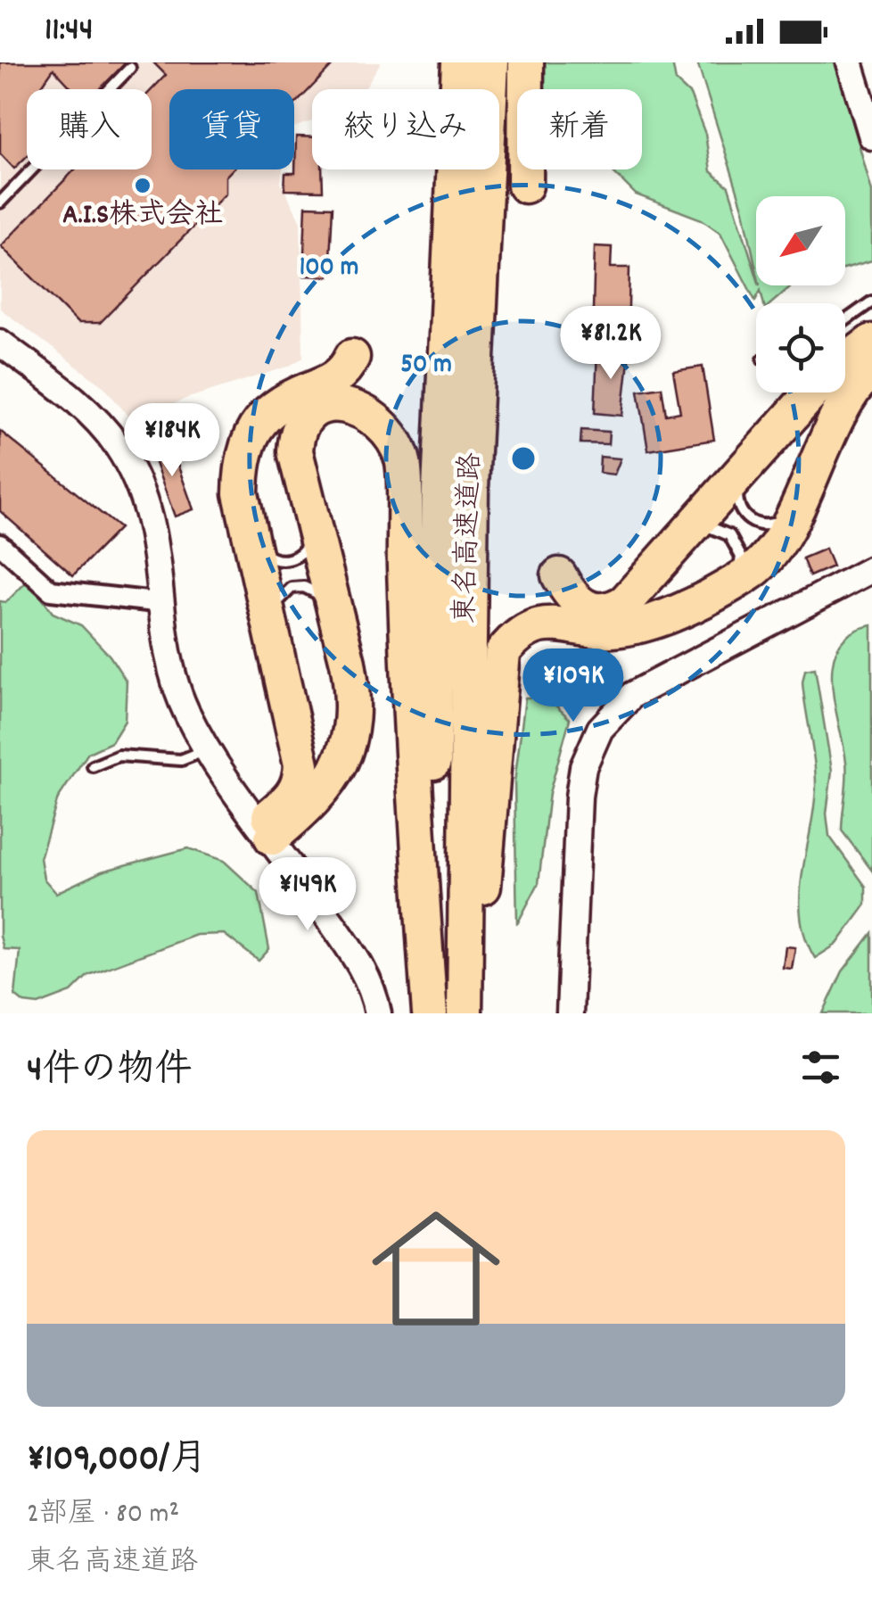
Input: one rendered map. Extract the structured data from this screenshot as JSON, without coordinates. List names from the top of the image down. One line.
{"streets":{"highway":["東名高速道路"]},"places":["A.I.S株式会社"],"north":"bottom left","page":{"status":"11:44","chip":["購入","賃貸","絞り込み","新着"],"price":["¥81.2K","¥184K","¥109K","¥149K"],"heading":"4件の物件","list":[{"name":"¥109,000/月","note":"2部屋 · 80 m² · 東名高速道路"}]},"rings":["100 m","50 m"]}
